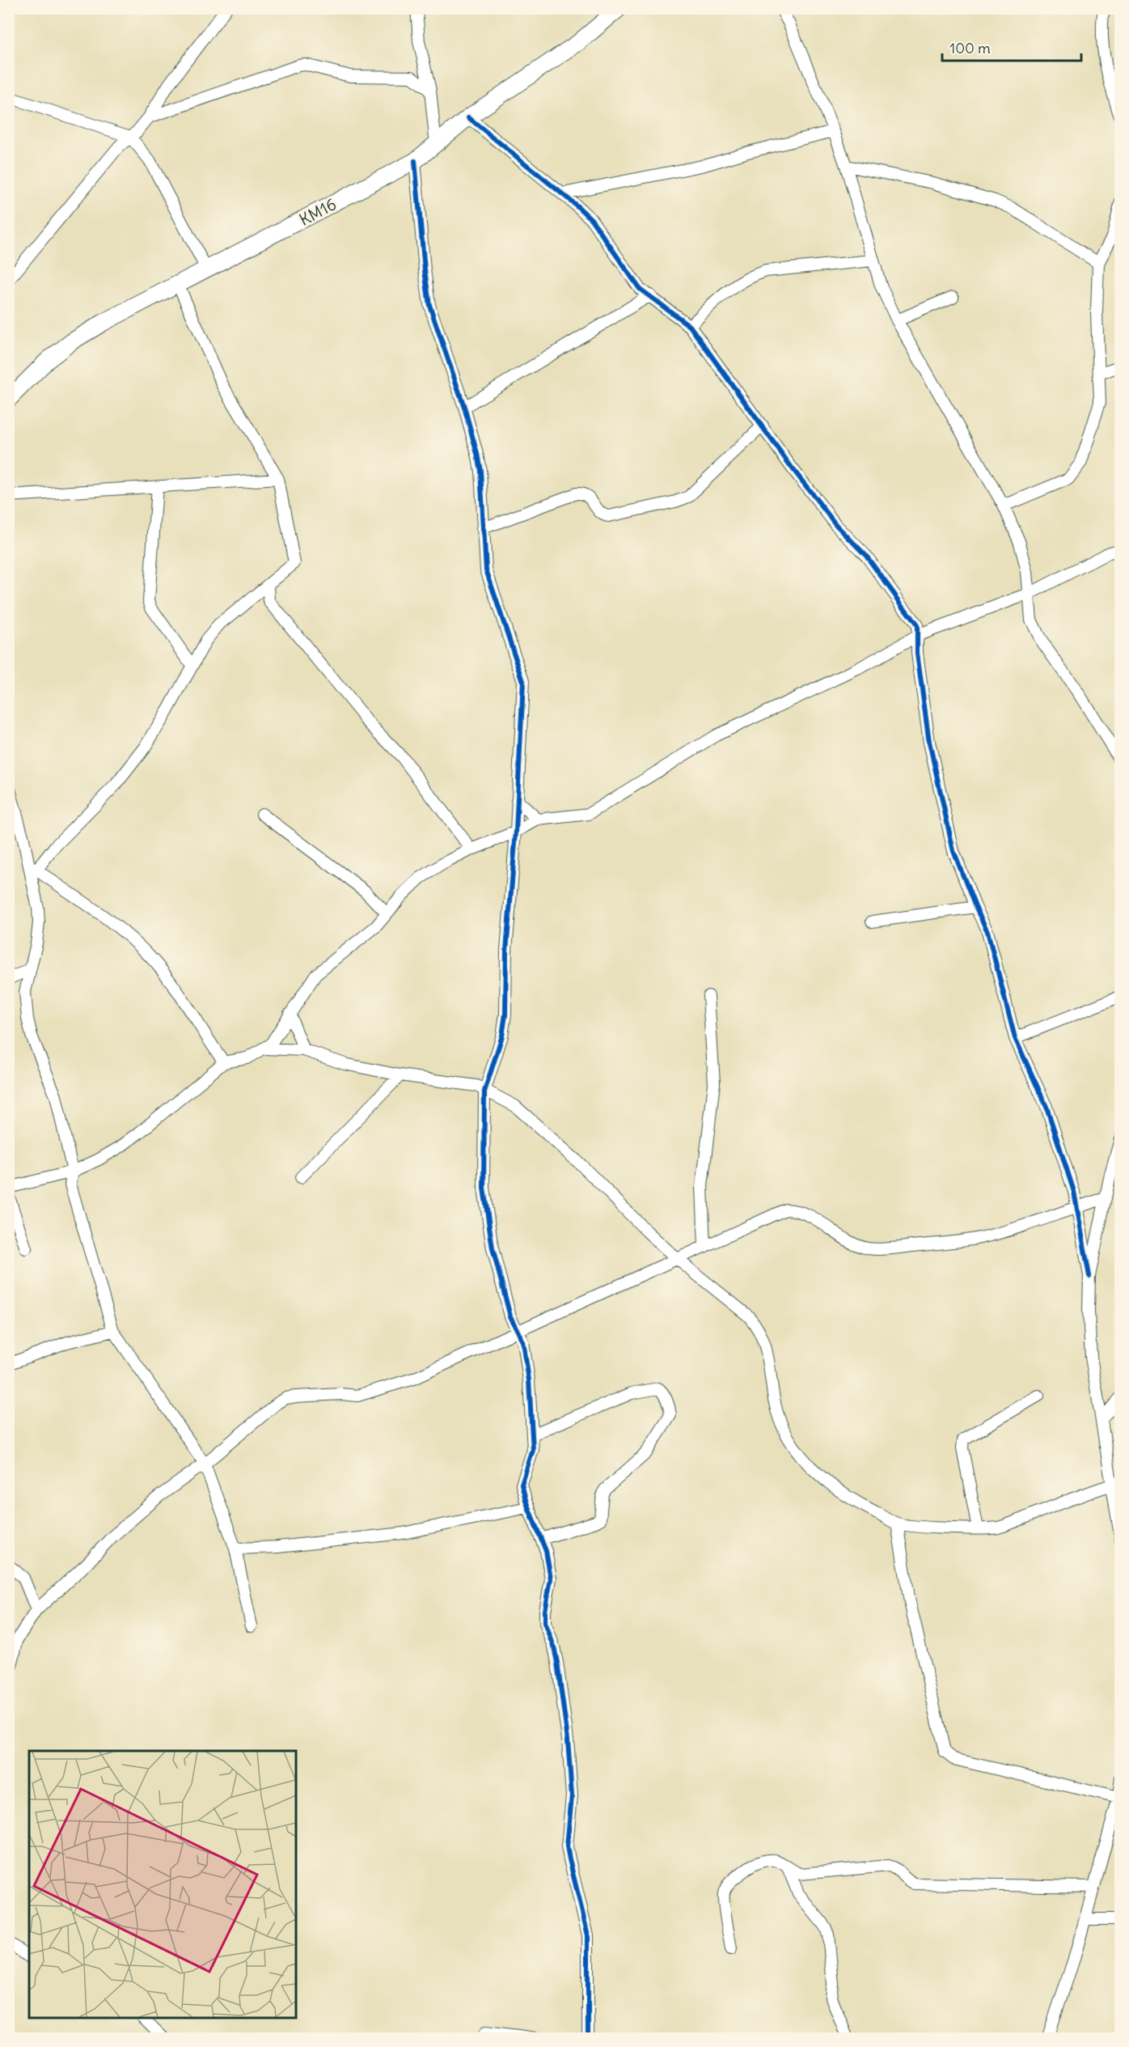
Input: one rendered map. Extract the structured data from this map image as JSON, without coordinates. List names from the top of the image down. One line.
{"streets":{"street":["KM16"]},"scale_bar":"100 m"}
